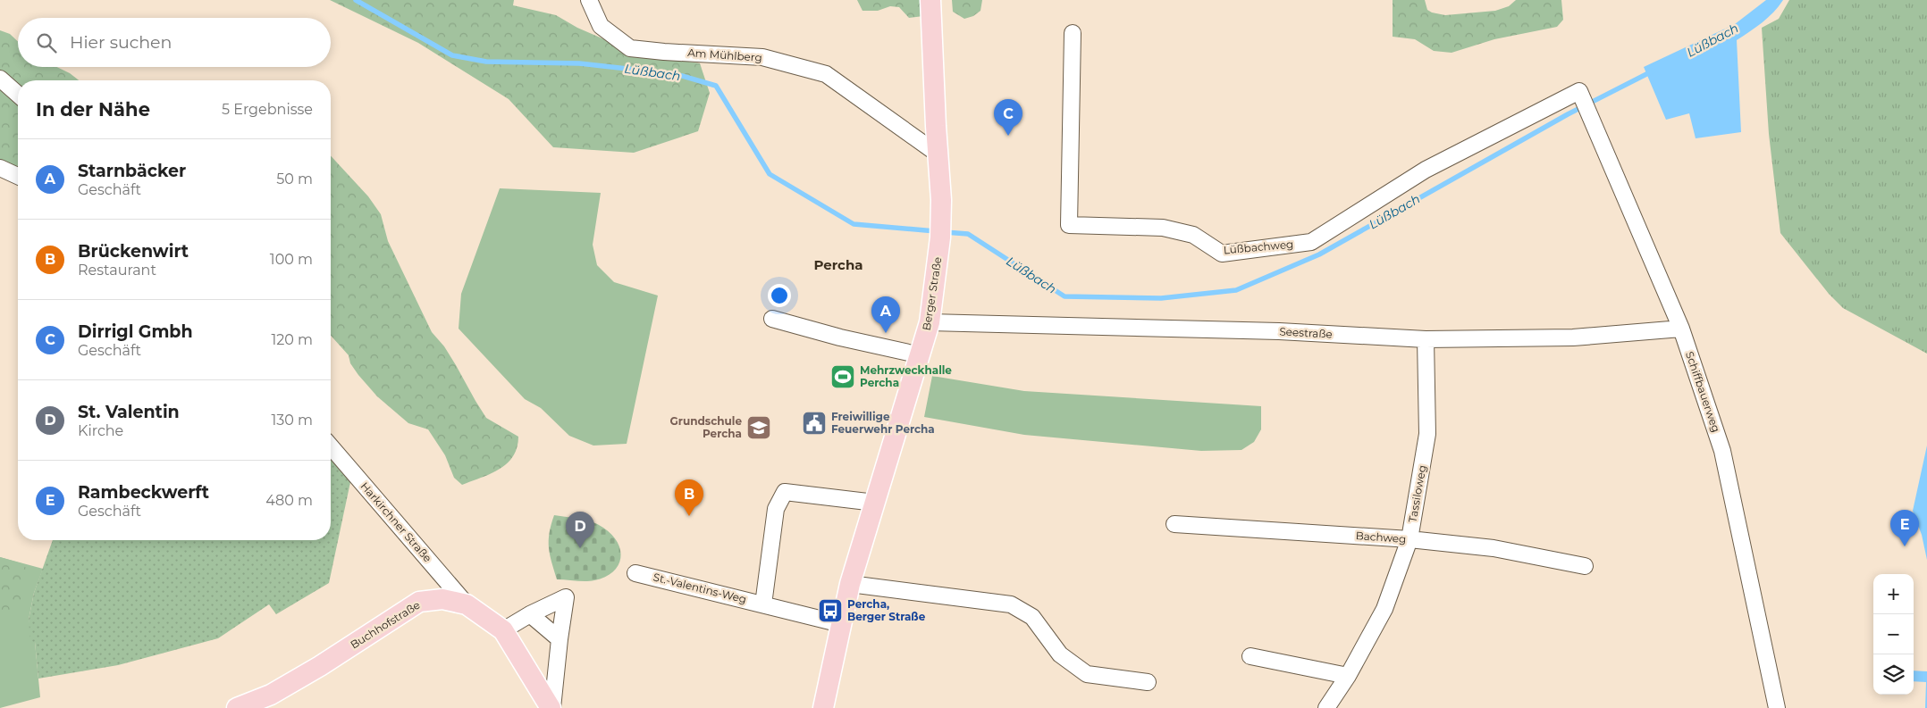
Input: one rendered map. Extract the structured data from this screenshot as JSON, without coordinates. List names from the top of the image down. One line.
{"streets":{"main road":["Berger Straße","Buchhofstraße"],"street":["Am Mühlberg","Lüßbachweg","Seestraße","Schiffbauerweg","Tassiloweg","Harkirchner Straße","Bachweg","St.-Valentins-Weg"]},"crossings":[["Am Mühlberg","Berger Straße"],["Lüßbachweg","Schiffbauerweg"],["Berger Straße","Seestraße"],["Berger Straße","St.-Valentins-Weg"],["Seestraße","Schiffbauerweg"],["Seestraße","Tassiloweg"],["Tassiloweg","Bachweg"],["Harkirchner Straße","Buchhofstraße"]],"districts":["Percha"],"water":["Lüßbach"],"places":{"sports":["Mehrzweckhalle Percha"],"public building":["Freiwillige Feuerwehr Percha"],"school or university":["Grundschule Percha"],"bus stop":["Percha, Berger Straße"]},"page":{"search":"Hier suchen","heading":["In der Nähe","5 Ergebnisse"],"pins":["C","A","B","E","D"],"list":[{"mark":"A","name":"Starnbäcker","note":"Geschäft","value":"50 m"},{"mark":"B","name":"Brückenwirt","note":"Restaurant","value":"100 m"},{"mark":"C","name":"Dirrigl Gmbh","note":"Geschäft","value":"120 m"},{"mark":"D","name":"St. Valentin","note":"Kirche","value":"130 m"},{"mark":"E","name":"Rambeckwerft","note":"Geschäft","value":"480 m"}],"map_buttons":["+","−"]}}
